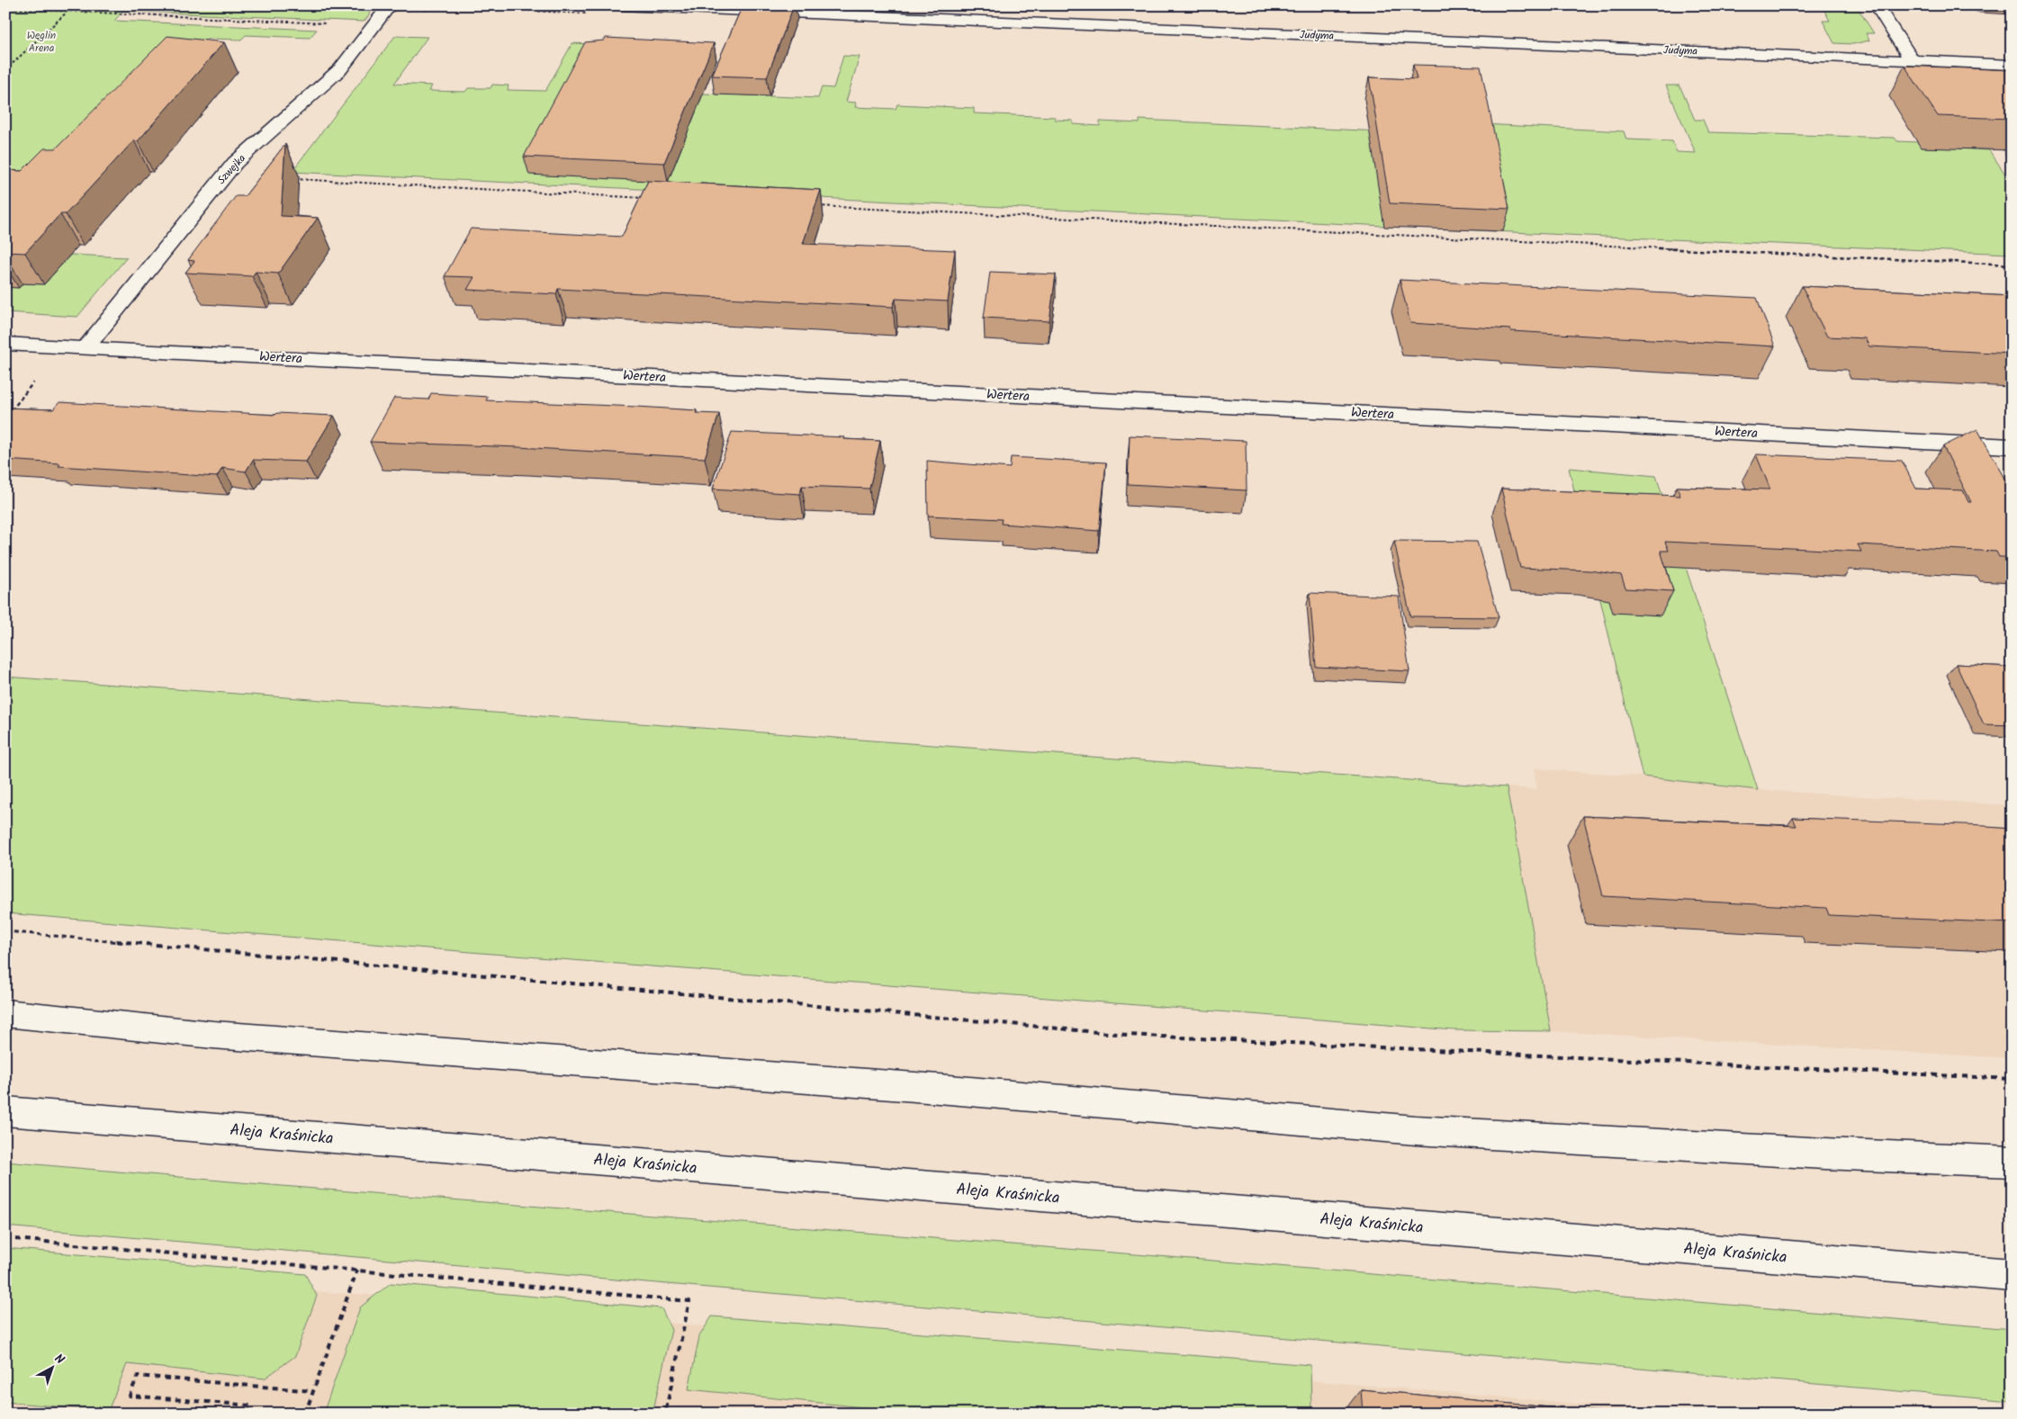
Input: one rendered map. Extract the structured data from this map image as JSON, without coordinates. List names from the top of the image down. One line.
{"streets":{"street":["Judyma","Szwejka","Wertera","Aleja Kraśnicka"]},"crossings":[["Szwejka","Wertera"]],"parks":["Węglin Arena"],"north":"top right"}
